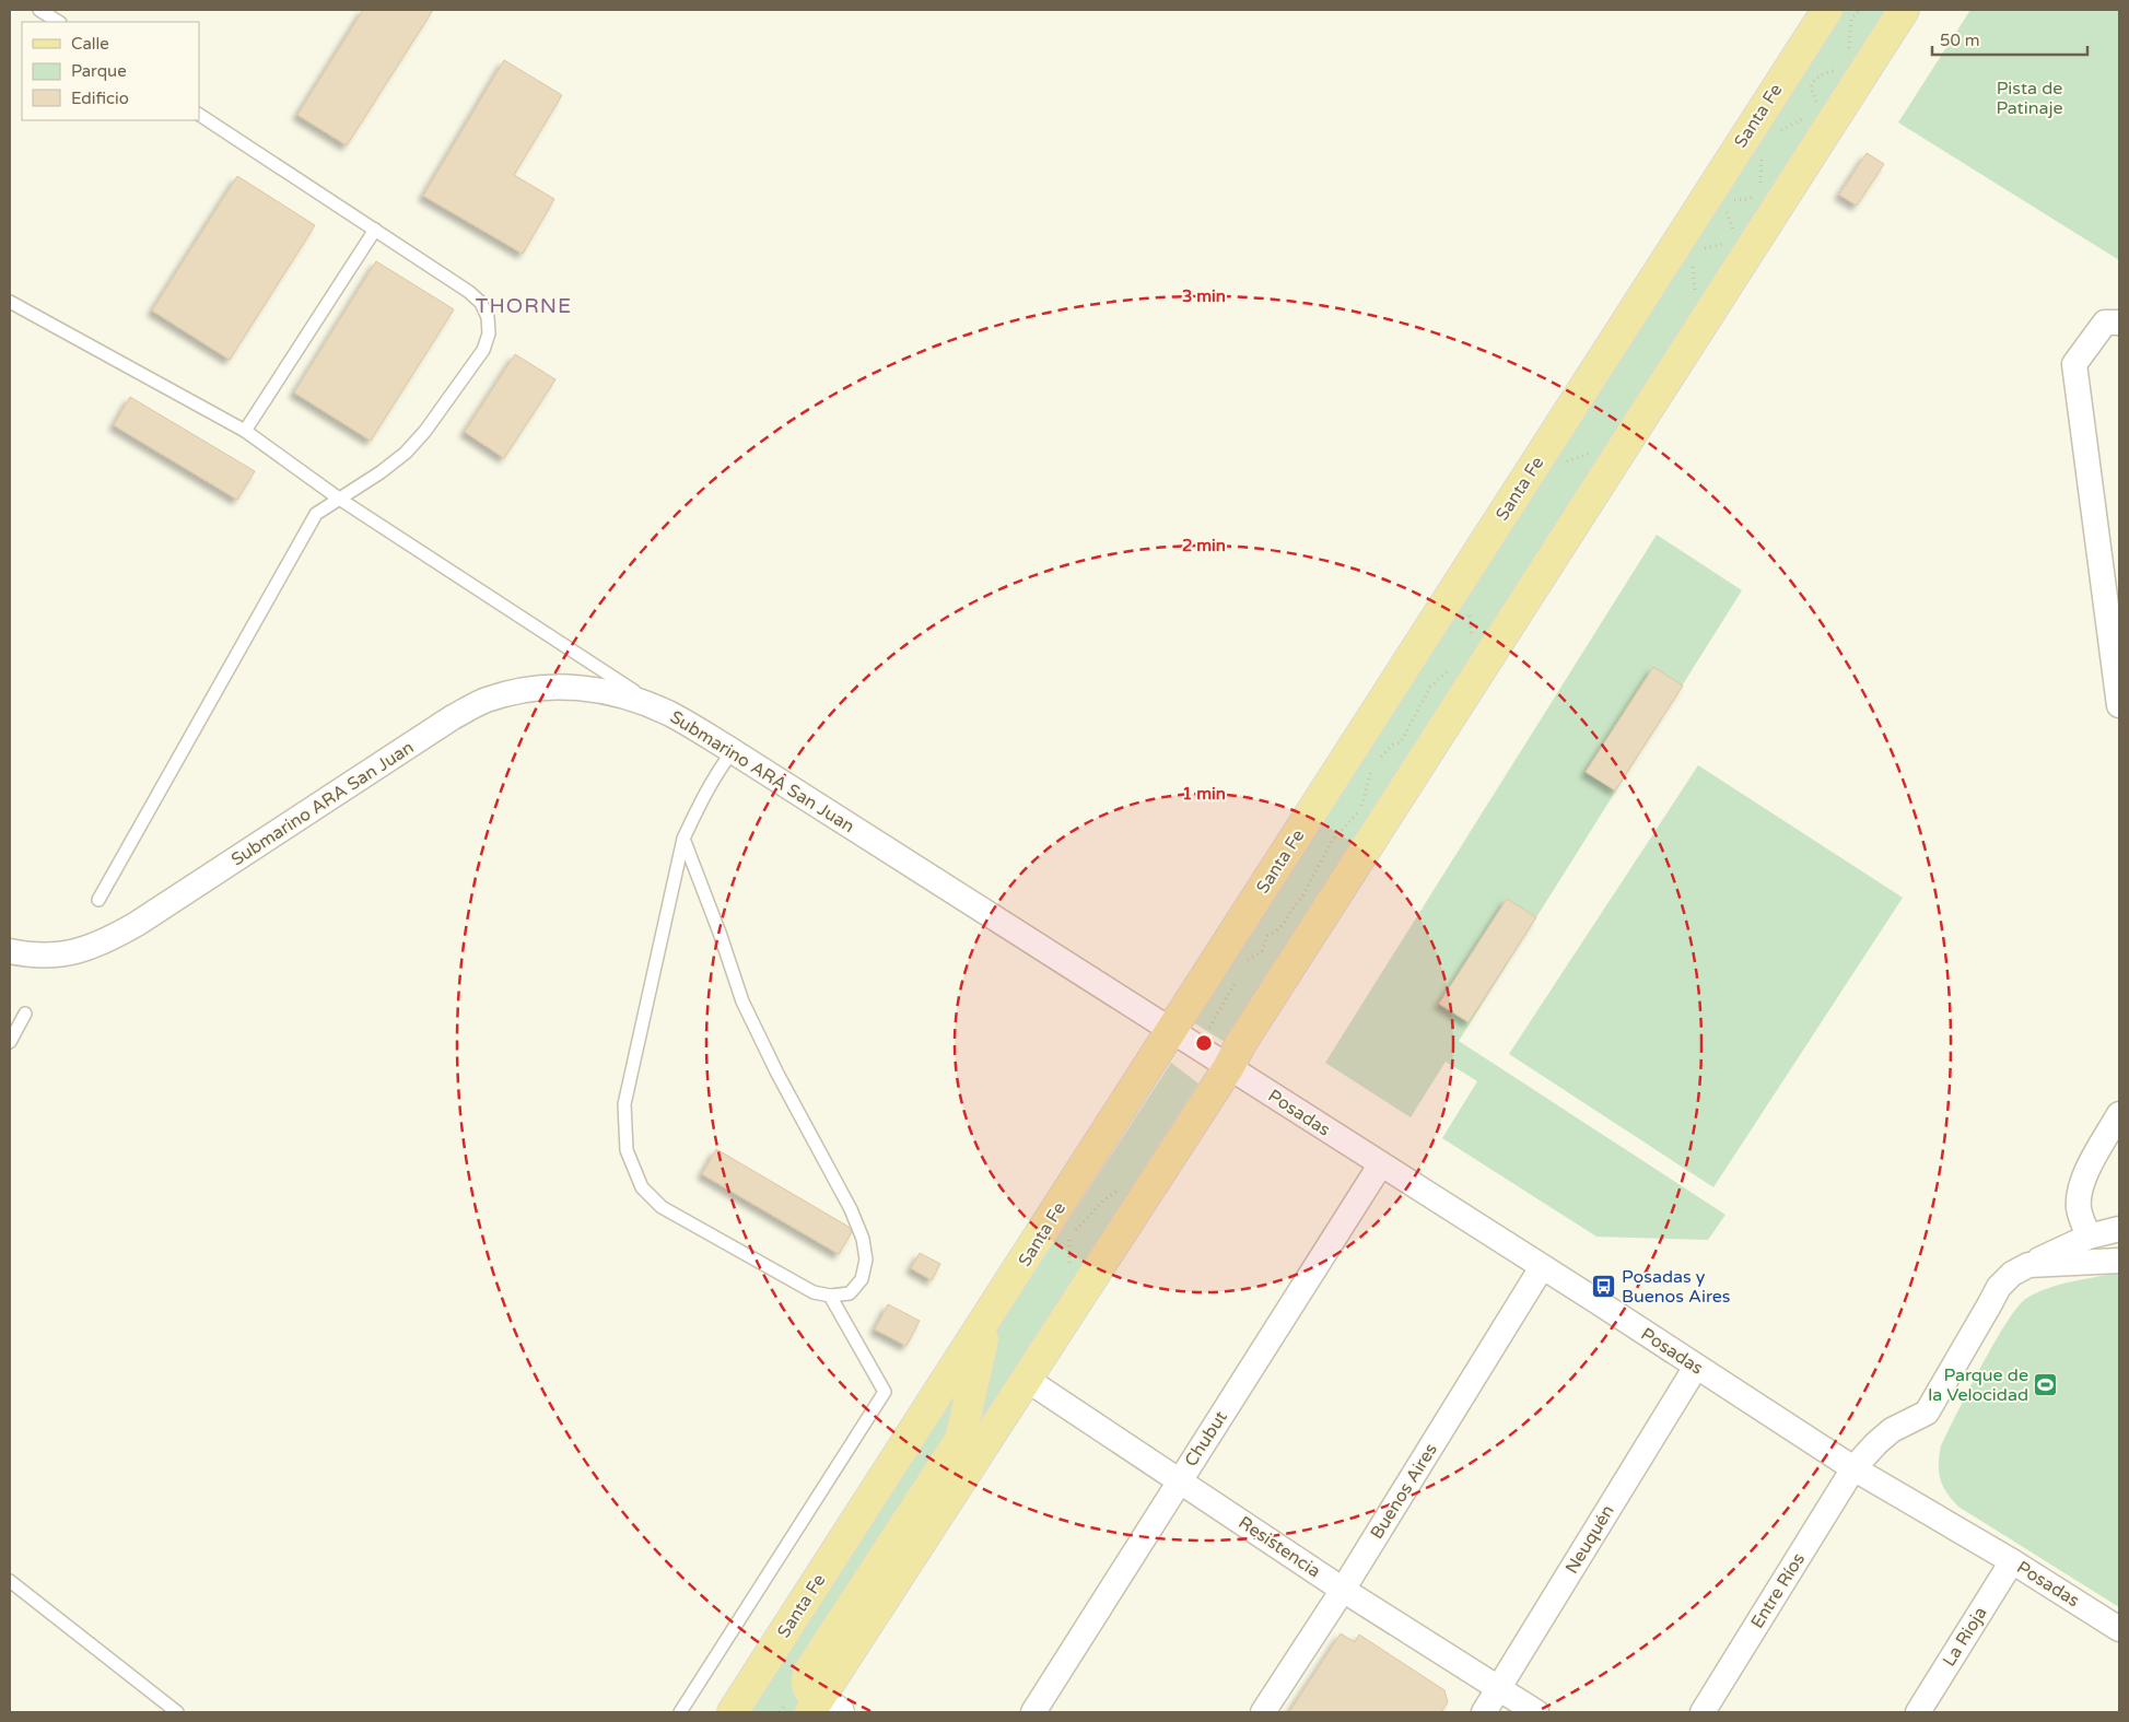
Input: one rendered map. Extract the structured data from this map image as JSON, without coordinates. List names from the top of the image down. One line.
{"streets":{"main road":["Santa Fe"],"street":["Submarino ARA San Juan","Posadas","Chubut","Buenos Aires","Neuquén","Resistencia","Entre Ríos","La Rioja"]},"crossings":[["Santa Fe","Submarino ARA San Juan"],["Submarino ARA San Juan","Posadas"],["Posadas","Chubut"],["Posadas","Buenos Aires"],["Posadas","Neuquén"],["Posadas","Entre Ríos"],["Posadas","La Rioja"],["Chubut","Resistencia"],["Buenos Aires","Resistencia"],["Neuquén","Resistencia"]],"districts":["THORNE"],"parks":["Pista de Patinaje"],"places":{"bus stop":["Posadas y Buenos Aires"],"sports":["Parque de la Velocidad"]},"legend":["Calle","Parque","Edificio"],"scale_bar":"50 m","rings":["3 min","2 min","1 min"]}
